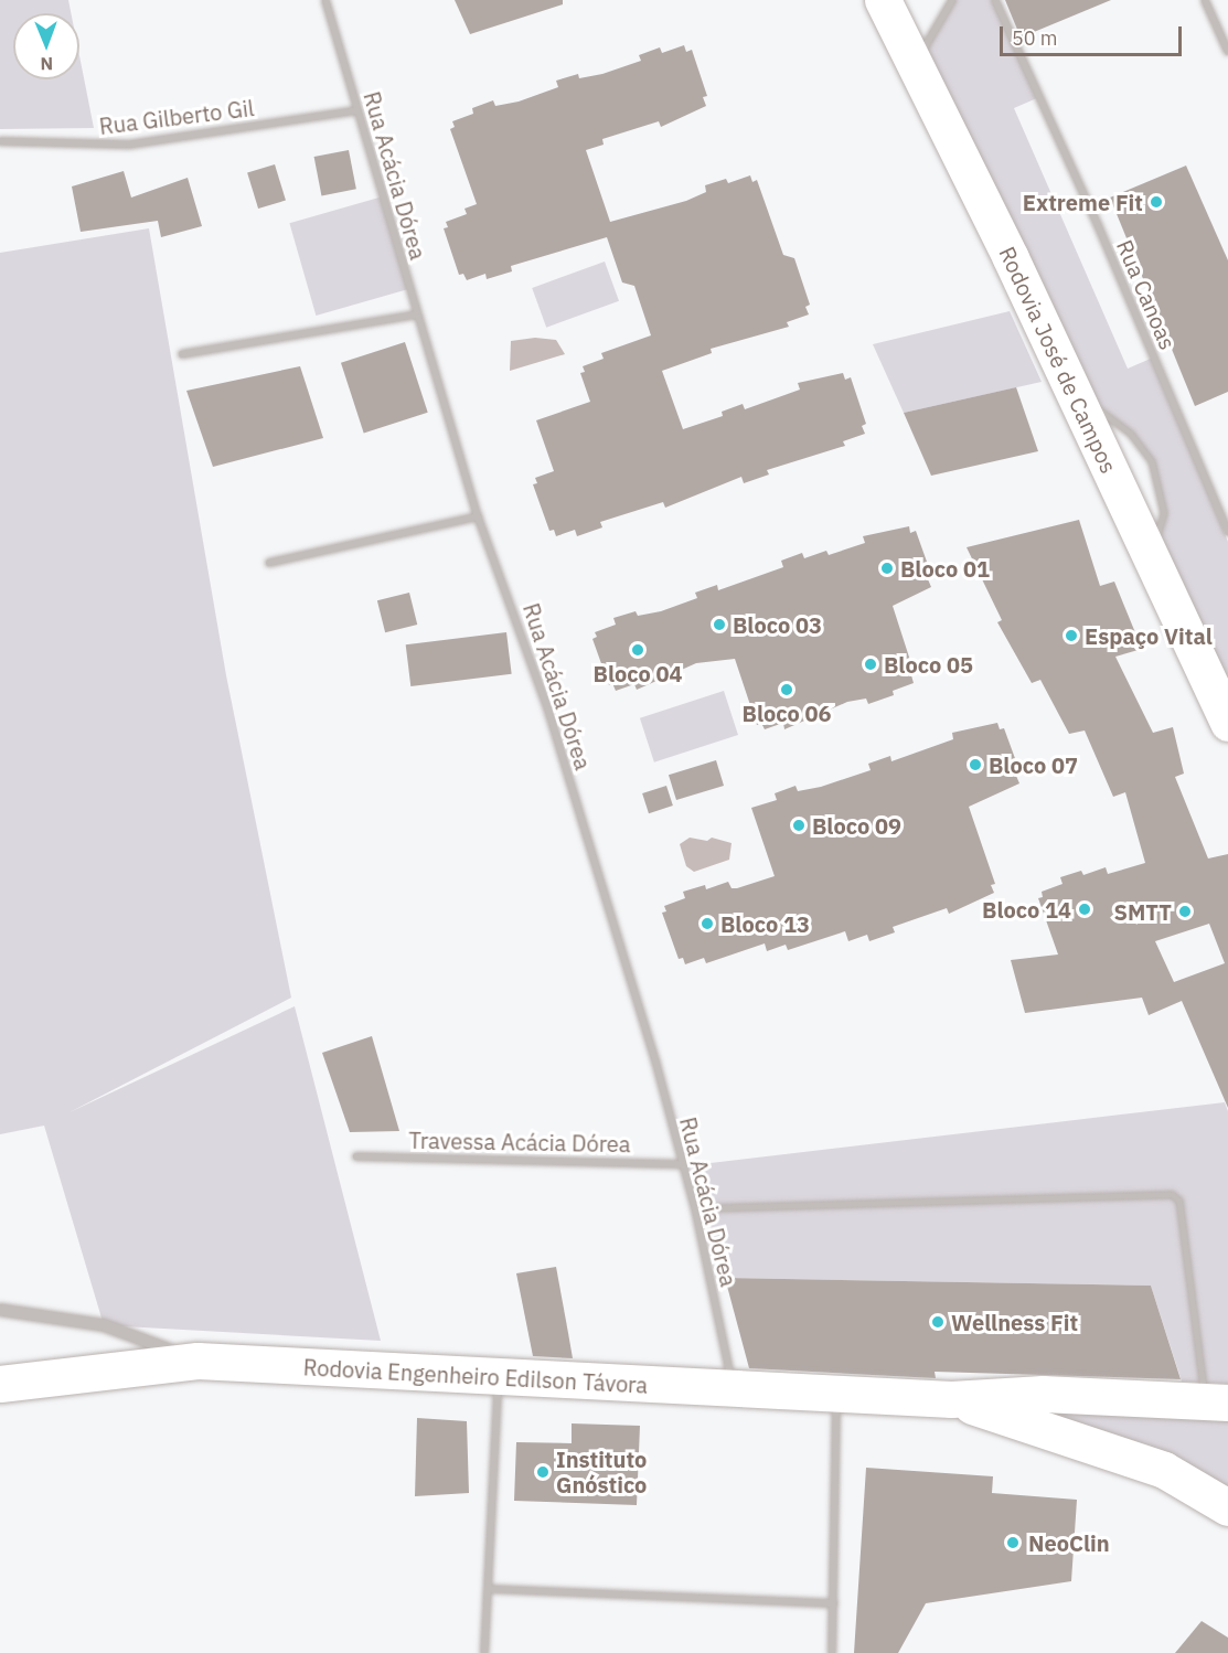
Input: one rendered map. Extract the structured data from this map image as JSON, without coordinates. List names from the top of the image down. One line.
{"streets":{"main road":["Rodovia José de Campos","Rodovia Engenheiro Edilson Távora"],"street":["Rua Gilberto Gil","Rua Acácia Dórea","Rua Canoas","Travessa Acácia Dórea"]},"crossings":[["Rua Gilberto Gil","Rua Acácia Dórea"],["Rua Acácia Dórea","Travessa Acácia Dórea"],["Rua Acácia Dórea","Rodovia Engenheiro Edilson Távora"]],"places":["Extreme Fit","Bloco 01","Bloco 03","Espaço Vital","Bloco 04","Bloco 05","Bloco 06","Bloco 07","Bloco 09","Bloco 14","SMTT","Bloco 13","Wellness Fit","Instituto Gnóstico","NeoClin"],"scale_bar":"50 m","north":"bottom"}
